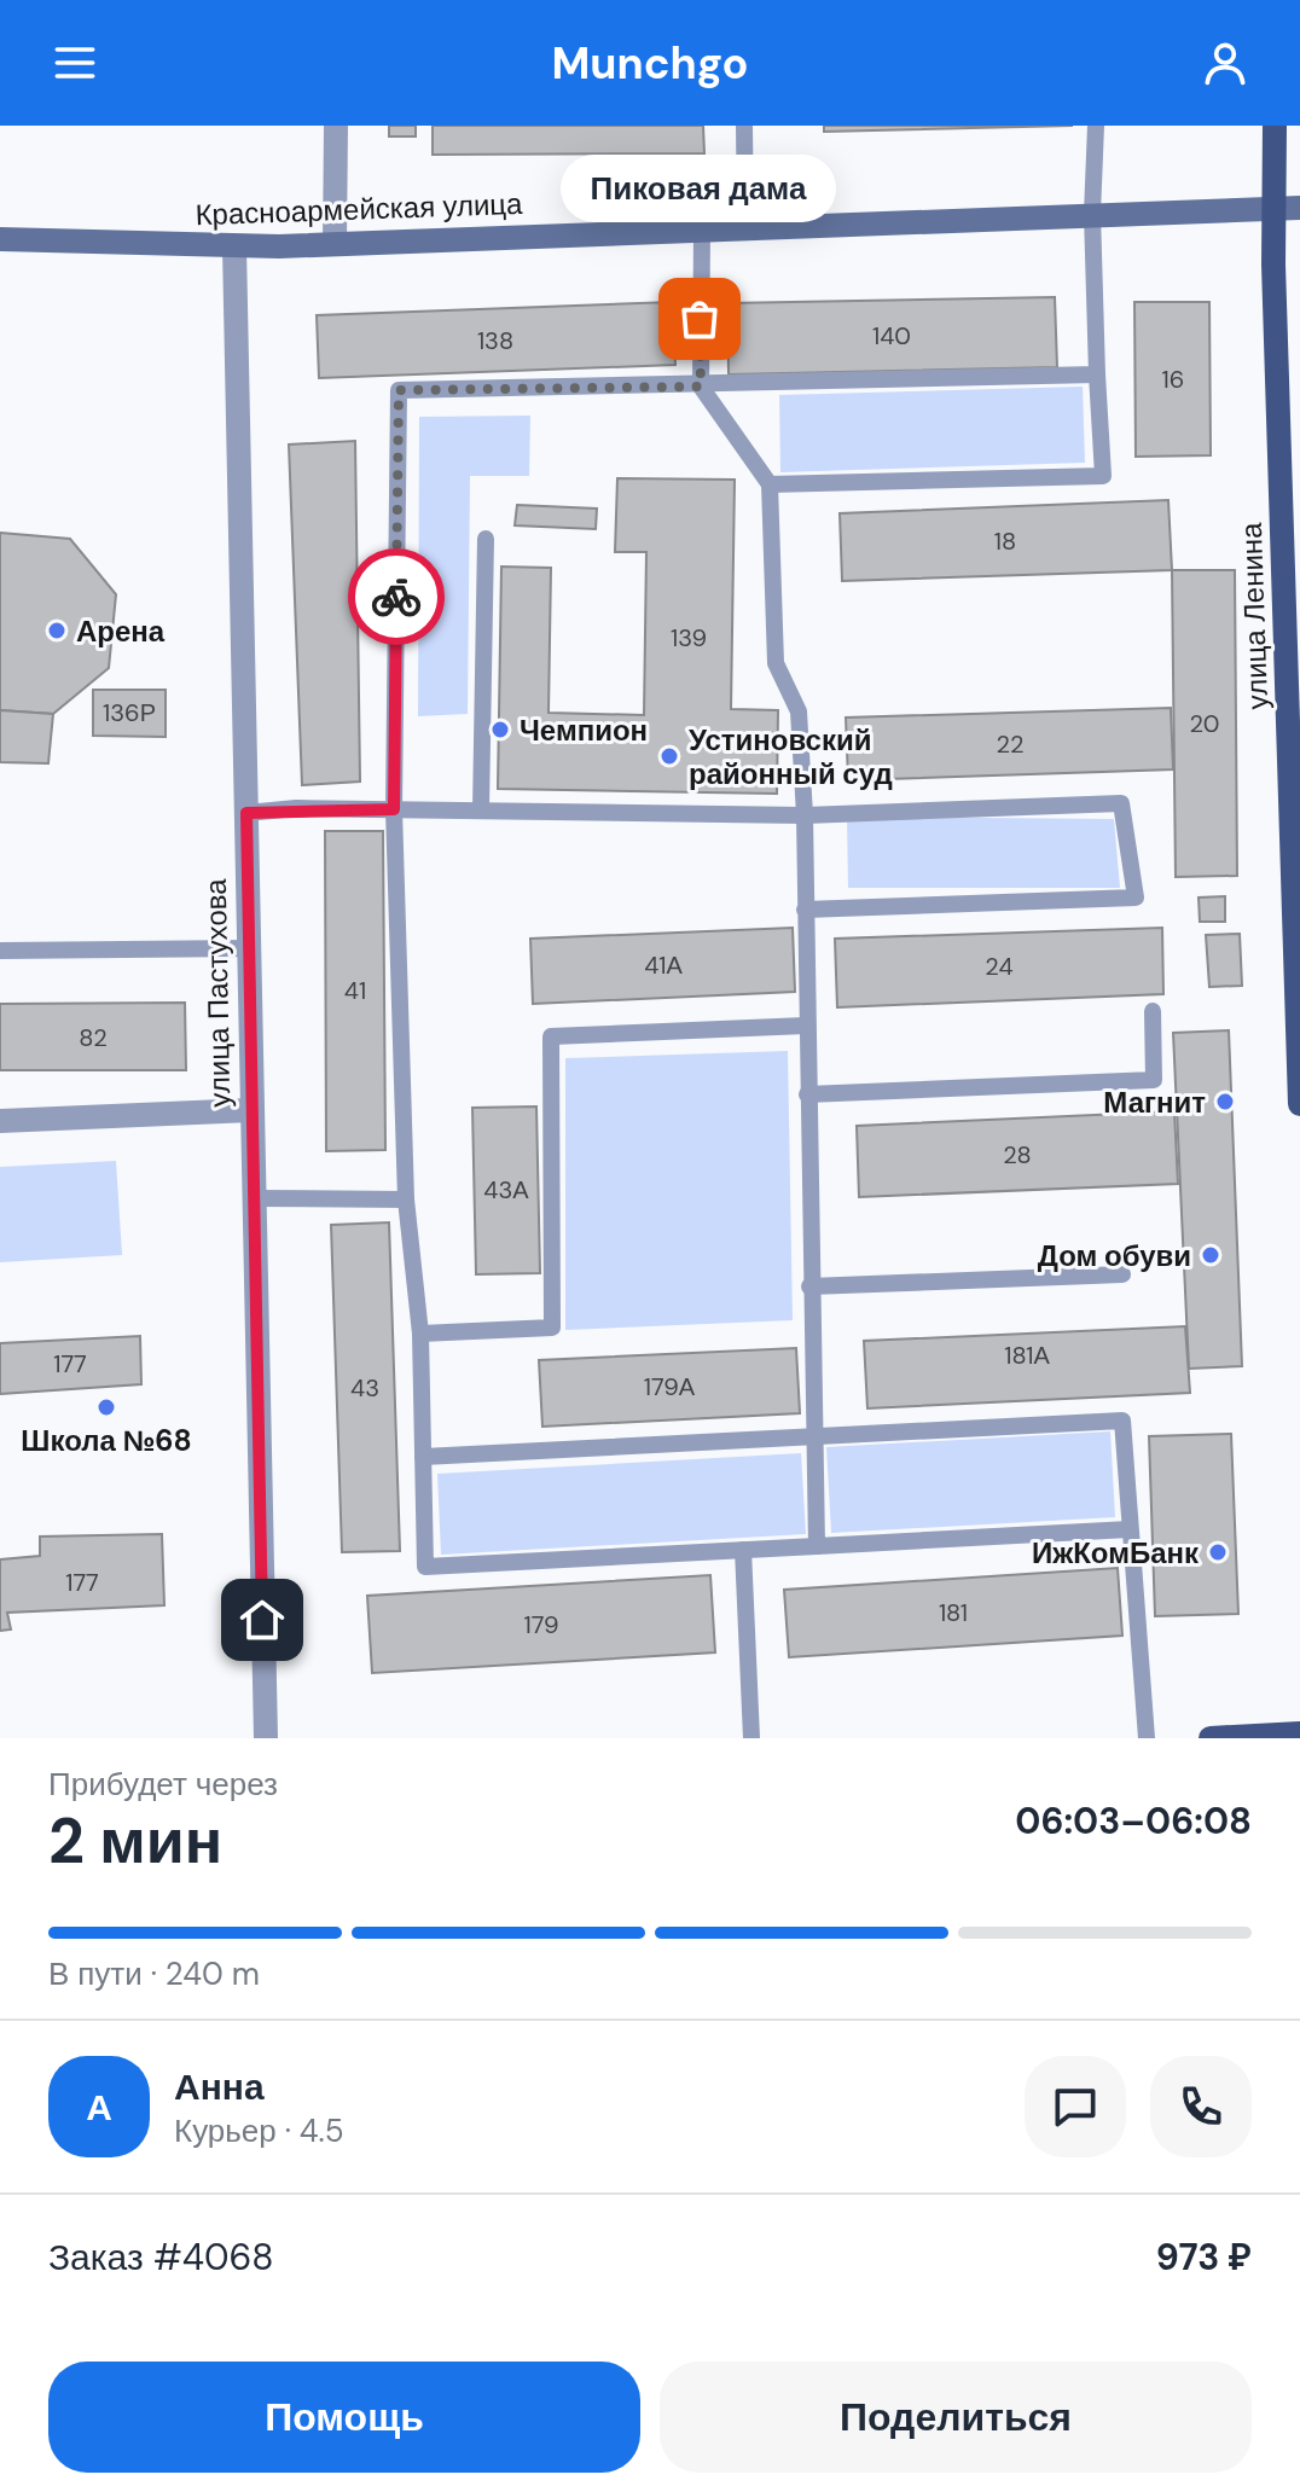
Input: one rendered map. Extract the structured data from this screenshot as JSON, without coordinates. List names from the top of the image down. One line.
{"streets":{"main road":["улица Ленина"],"street":["Красноармейская улица","улица Пастухова"]},"crossings":[["Красноармейская улица","улица Ленина"],["Красноармейская улица","улица Пастухова"]],"places":["Пиковая дама","Арена","Чемпион","Устиновский районный суд","Магнит","Дом обуви","Школа №68","ИжКомБанк"],"house_numbers":["140","138","16","18","139","136Р","20","22","41А","24","41","82","28","43А","181А","177","179А","43","177","181","179"],"page":{"header":"Munchgo","bubble":"Пиковая дама","heading":["2 мин","Прибудет через","06:03–06:08"],"panel":["Анна","Курьер · 4.5","Заказ #4068","973 ₽"],"bar":"В пути · 240 m","round":"А","buttons":["Помощь","Поделиться"]}}
